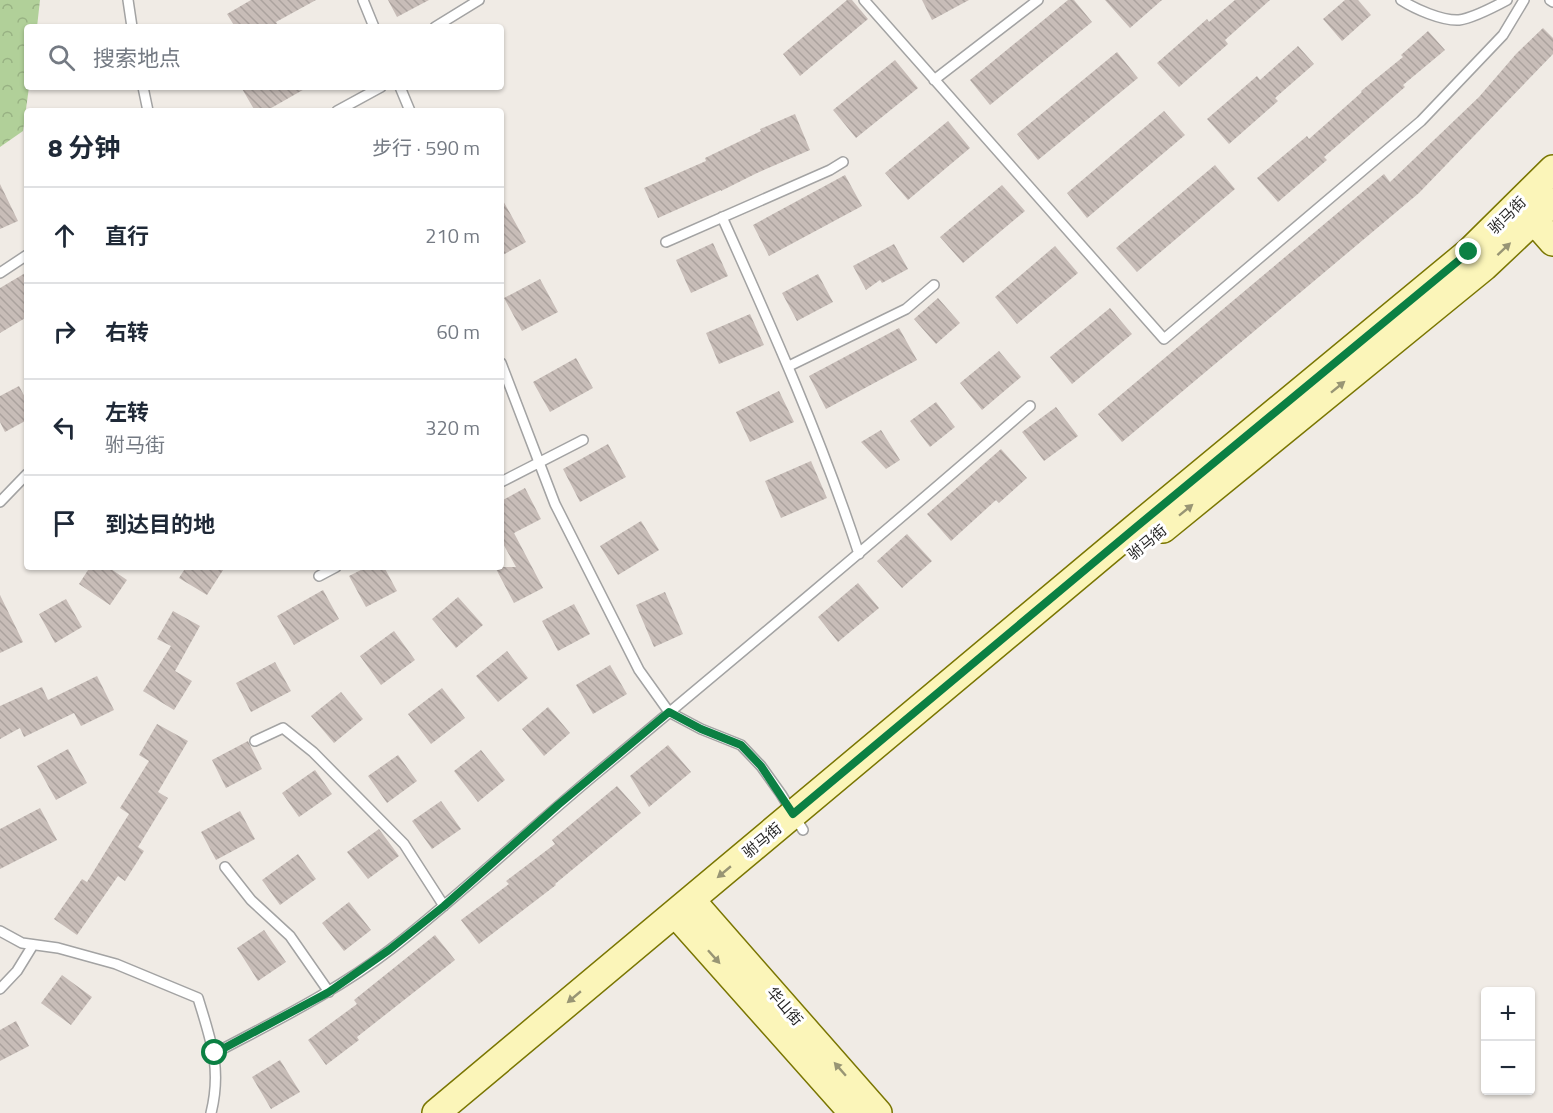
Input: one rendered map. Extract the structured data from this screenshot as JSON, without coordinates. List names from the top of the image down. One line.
{"streets":{"main road":["驸马街","华山街"]},"crossings":[["驸马街","华山街"]],"page":{"search":"搜索地点","heading":["8 分钟","步行 · 590 m"],"list":[["直行","210 m"],["右转","60 m"],["左转","驸马街","320 m"],"到达目的地"],"map_buttons":["+","−"]}}
